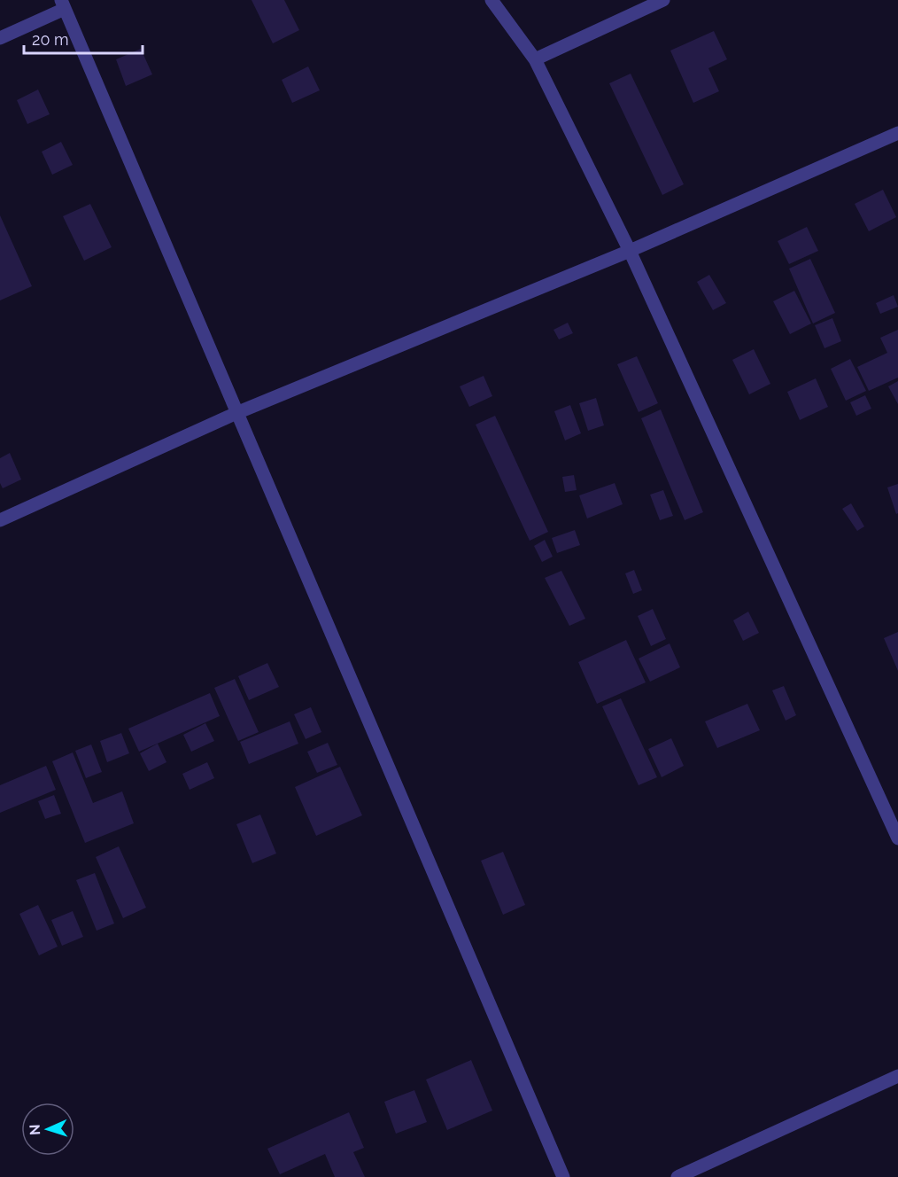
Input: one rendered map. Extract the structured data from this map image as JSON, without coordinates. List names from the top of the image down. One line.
{"scale_bar":"20 m","north":"left"}
